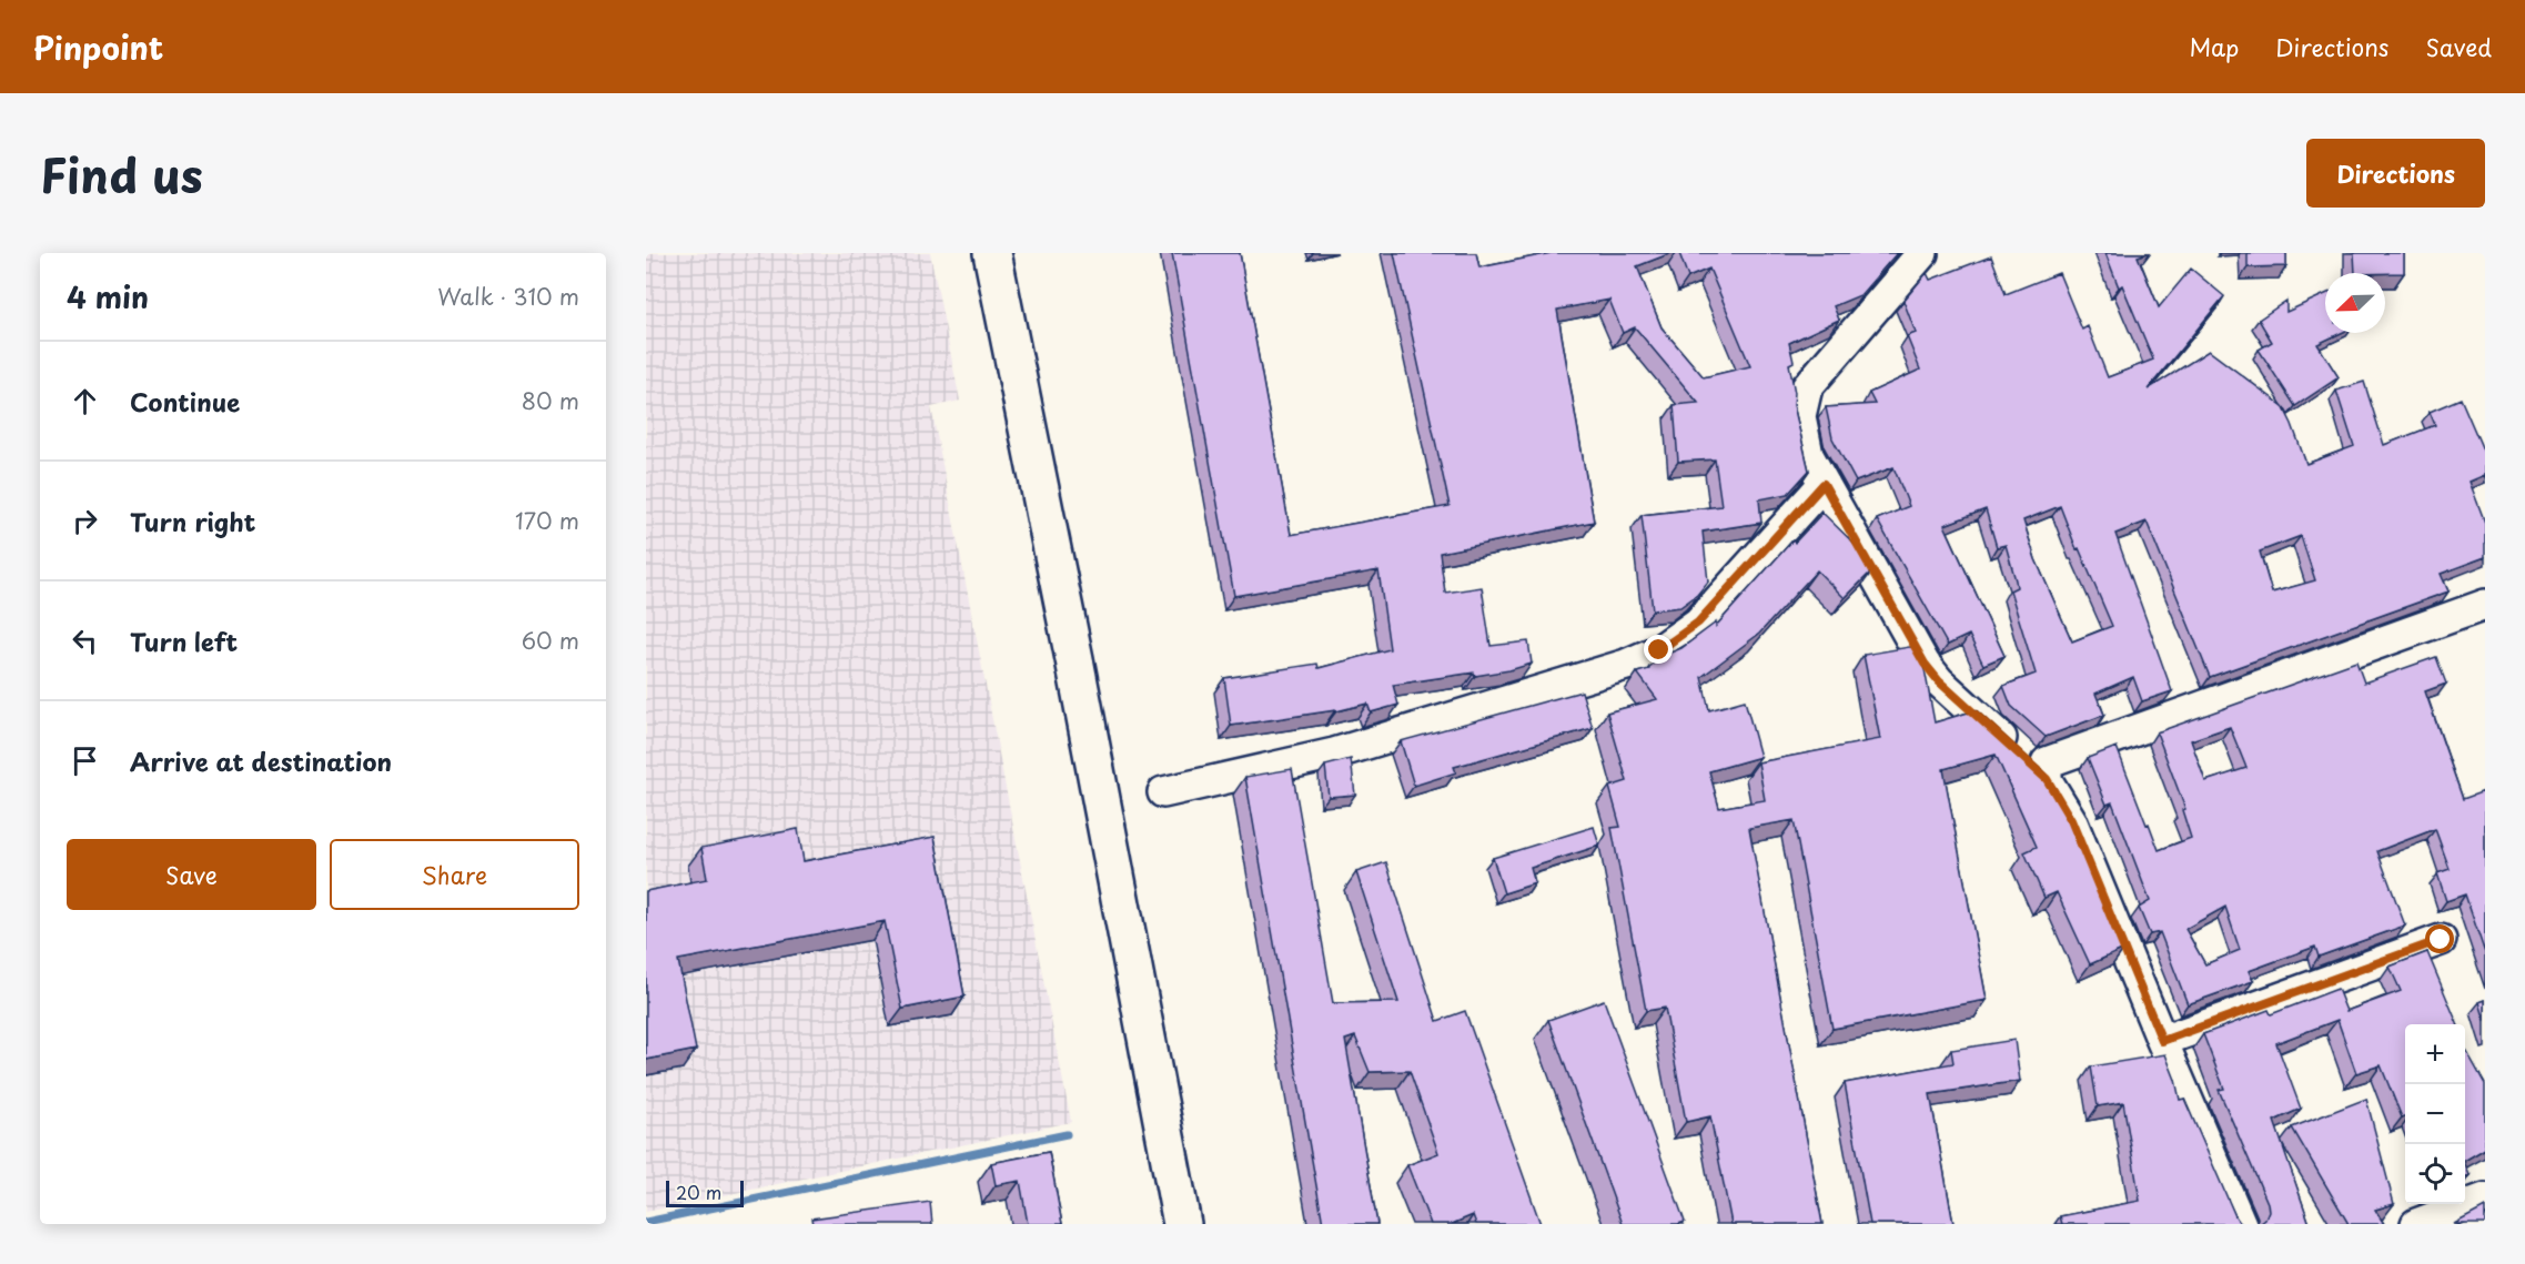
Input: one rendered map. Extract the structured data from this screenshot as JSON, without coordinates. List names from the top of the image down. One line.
{"scale_bar":"20 m","north":"bottom left","page":{"header":"Pinpoint","nav":["Map","Directions","Saved"],"title":"Find us","buttons":["Directions",["Save","Share"]],"heading":["4 min","Walk · 310 m"],"list":[["Continue","80 m"],["Turn right","170 m"],["Turn left","60 m"],"Arrive at destination"],"map_buttons":["+","−"],"scale":"20 m"}}
